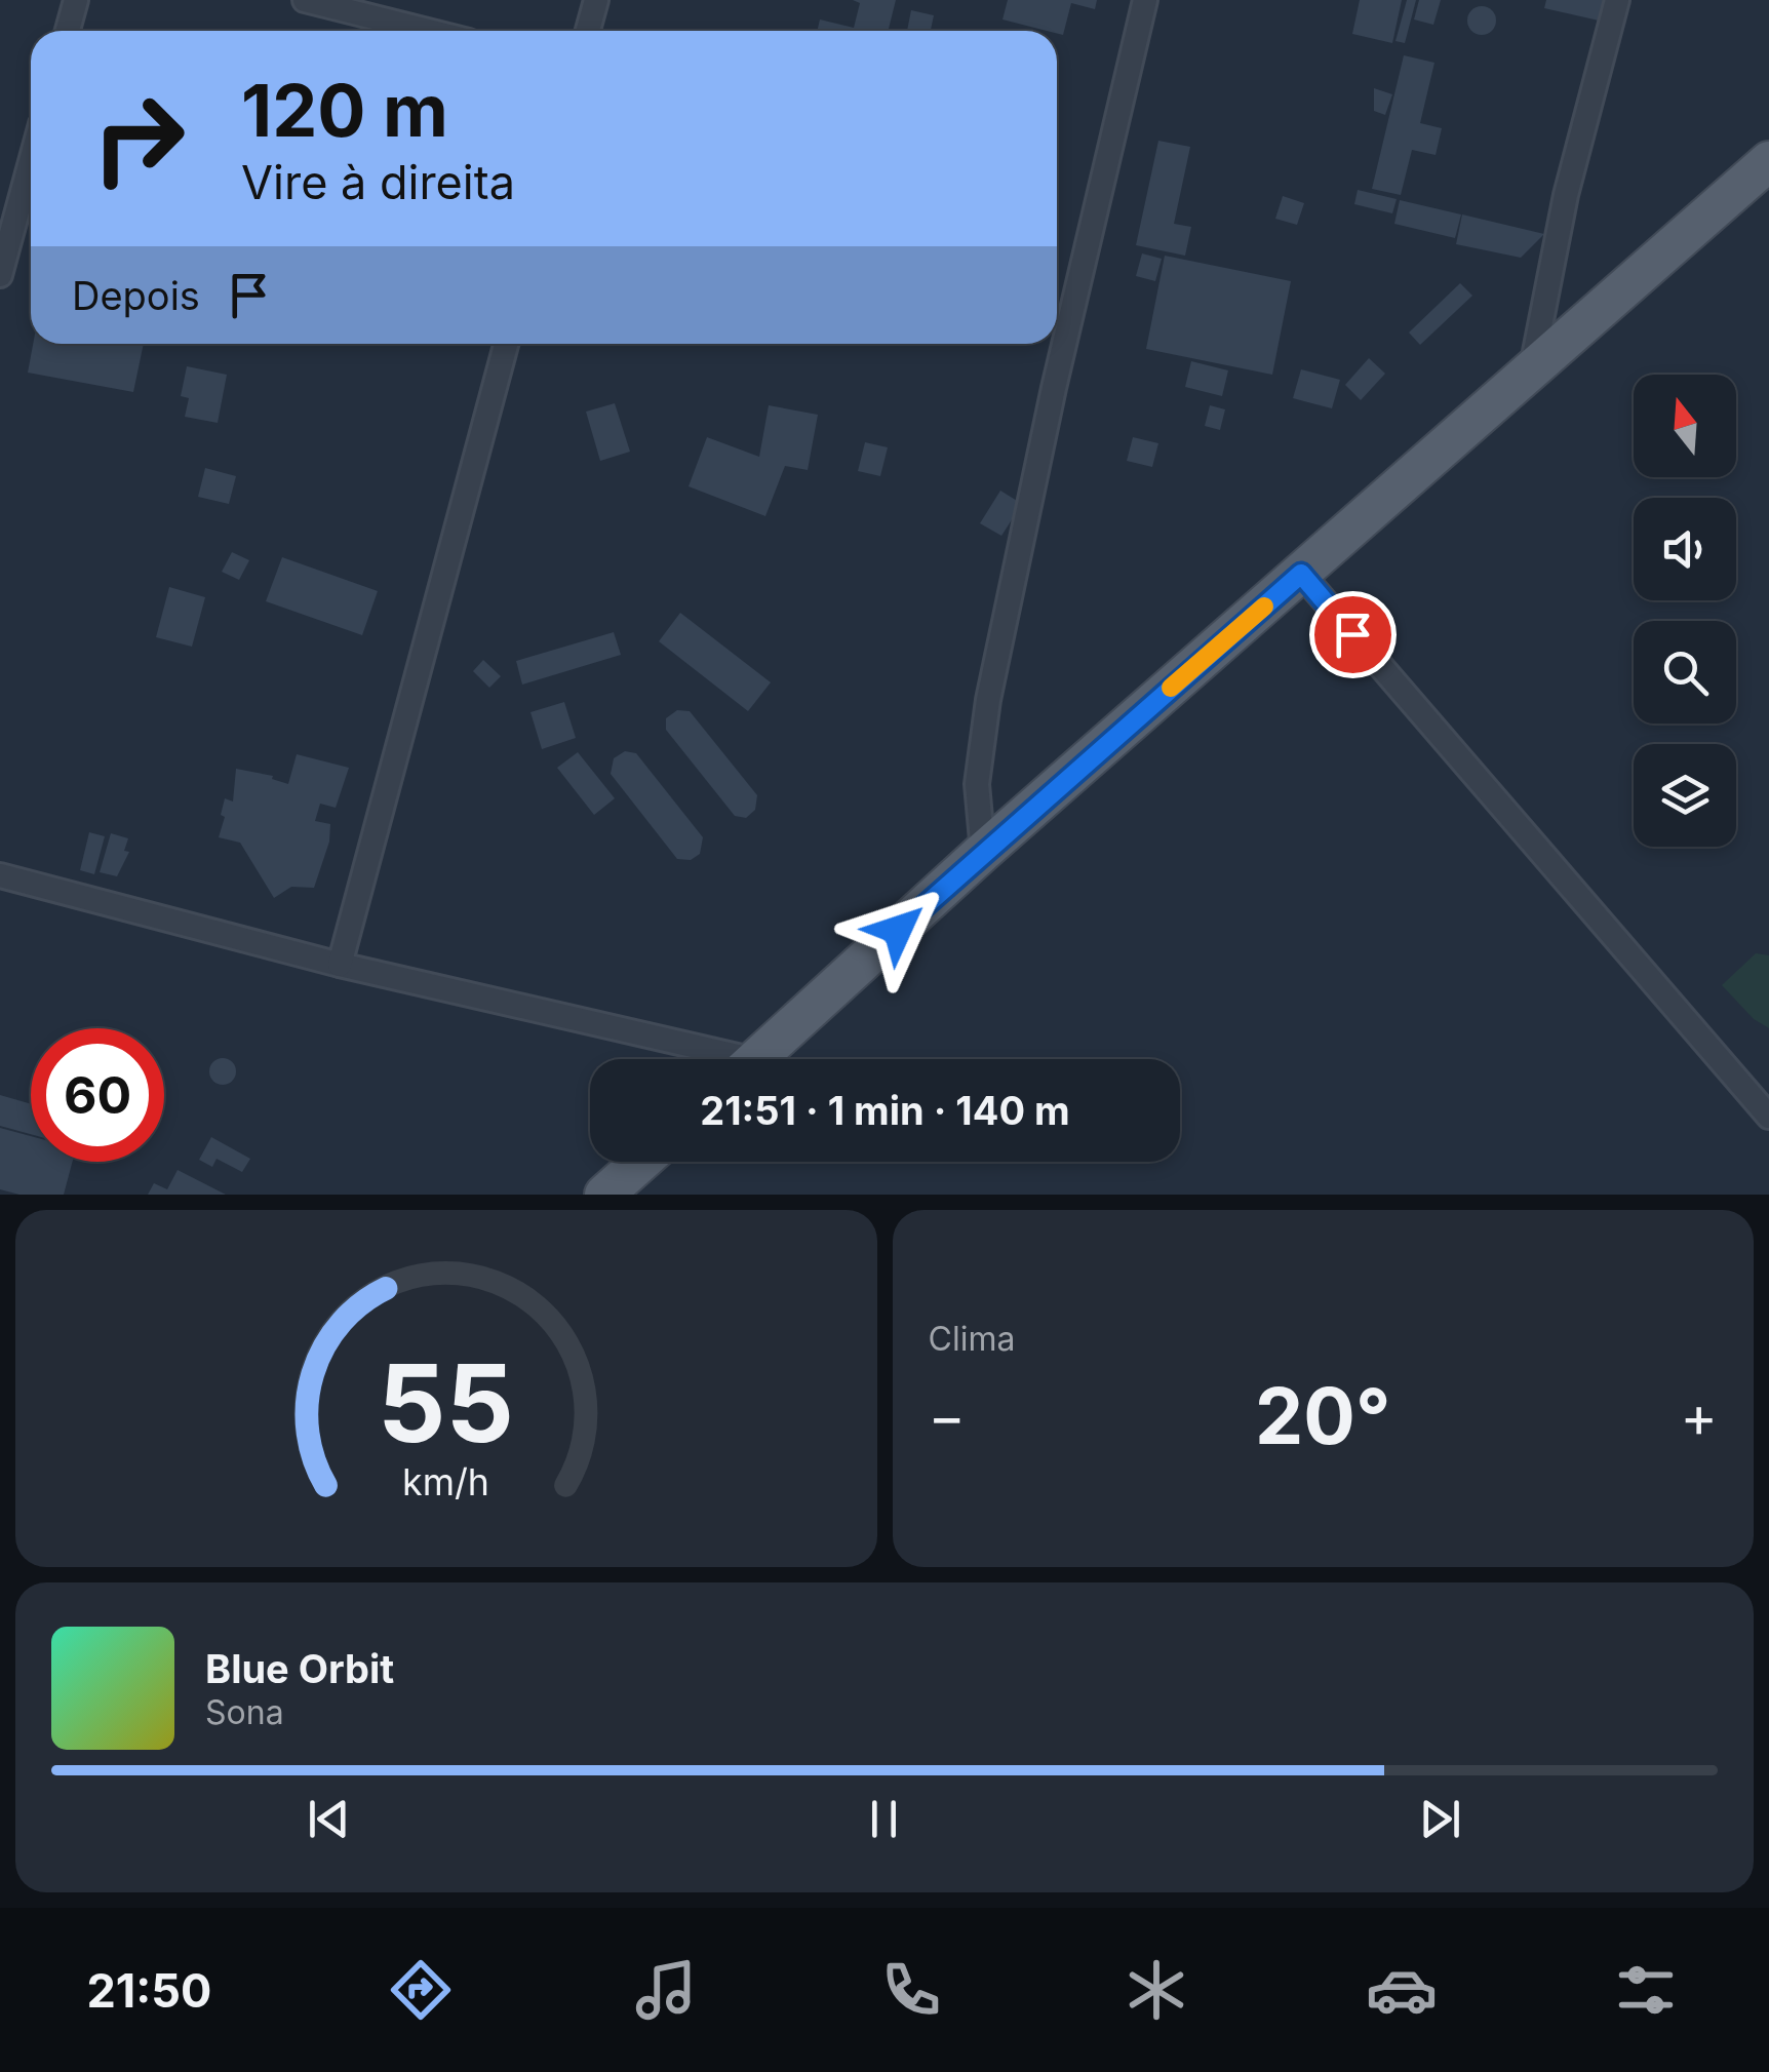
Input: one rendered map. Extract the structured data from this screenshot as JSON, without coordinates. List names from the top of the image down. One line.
{"north":"top","page":{"turn":["120 m","Vire à direita"],"then":"Depois","limit":"60","trip":"21:51 · 1 min · 140 m","tile":"Clima","heat":["−","20°","+"],"song":["Blue Orbit","Sona"],"tabs":"21:50","gauge":["55","km/h"]}}
